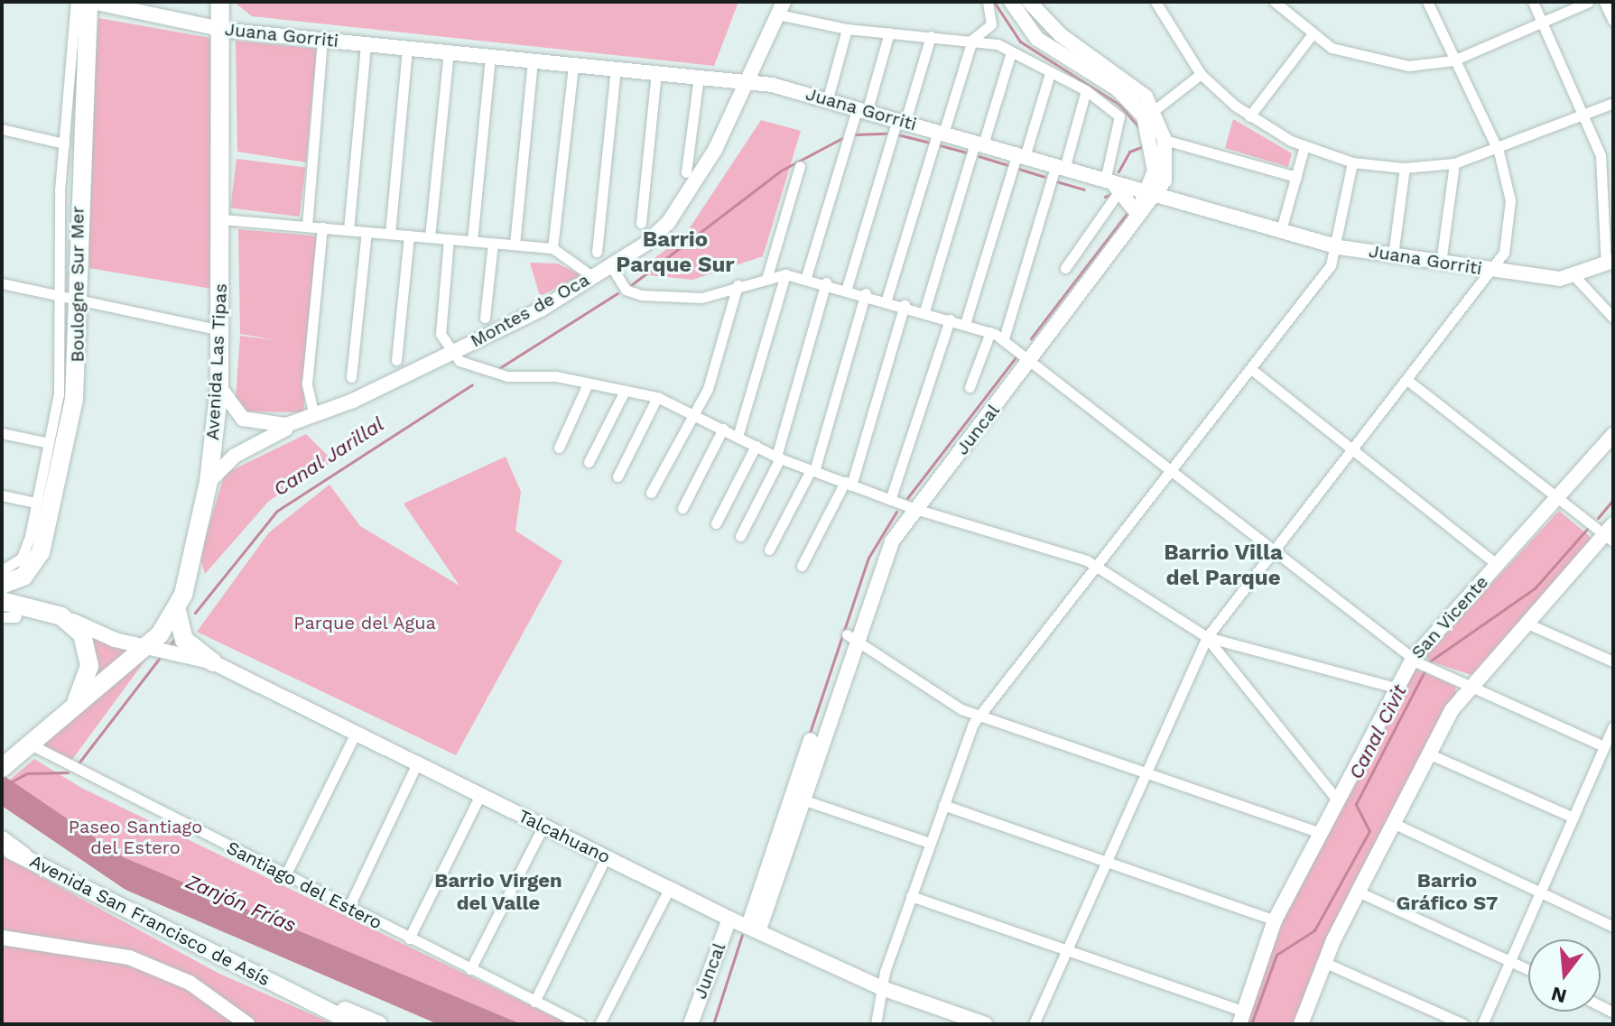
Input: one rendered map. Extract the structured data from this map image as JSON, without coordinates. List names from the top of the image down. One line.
{"streets":{"highway":["Boulogne Sur Mer","Avenida Las Tipas"],"main road":["Avenida San Francisco de Asís"],"street":["Juana Gorriti","Montes de Oca","Juncal","San Vicente","Talcahuano","Santiago del Estero"]},"crossings":[["Juana Gorriti","Boulogne Sur Mer"],["Juana Gorriti","Montes de Oca"],["Juana Gorriti","Avenida Las Tipas"],["Juana Gorriti","Juncal"],["Montes de Oca","Avenida Las Tipas"],["Avenida Las Tipas","Talcahuano"],["Avenida Las Tipas","Santiago del Estero"],["Juncal","Talcahuano"]],"districts":["Barrio Parque Sur","Barrio Villa del Parque","Barrio Virgen del Valle","Barrio Gráfico S7"],"water":["Canal Jarillal","Canal Civit","Zanjón Frías"],"parks":["Parque del Agua","Paseo Santiago del Estero"],"north":"bottom"}
